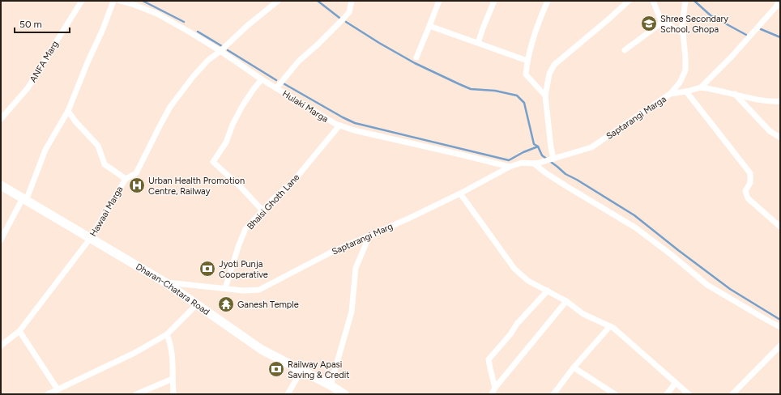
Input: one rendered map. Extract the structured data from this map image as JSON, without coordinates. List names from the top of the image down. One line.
{"streets":{"main road":["Dharan-Chatara Road"],"street":["ANFA Marg","Hulaki Marga","Saptarangi Marga","Bhaisi Ghoth Lane","Hawaai Marga","Saptarangi Marg"]},"crossings":[["Hulaki Marga","Bhaisi Ghoth Lane"],["Hulaki Marga","Hawaai Marga"],["Hulaki Marga","Saptarangi Marg"],["Saptarangi Marga","Saptarangi Marg"],["Bhaisi Ghoth Lane","Saptarangi Marg"],["Hawaai Marga","Dharan-Chatara Road"],["Saptarangi Marg","Dharan-Chatara Road"]],"places":{"school or university":["Shree Secondary School, Ghopa"],"hospital":["Urban Health Promotion Centre, Railway"],"bank":["Jyoti Punja Cooperative","Railway Apasi Saving & Credit"],"temple":["Ganesh Temple"]},"scale_bar":"50 m"}
